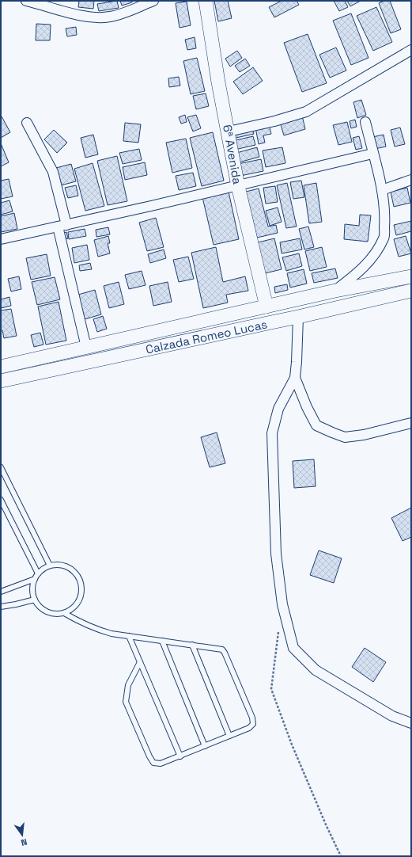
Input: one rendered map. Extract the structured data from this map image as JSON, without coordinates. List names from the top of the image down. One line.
{"streets":{"street":["6ª Avenida","Calzada Romeo Lucas"]},"crossings":[["6ª Avenida","Calzada Romeo Lucas"]],"north":"bottom"}
